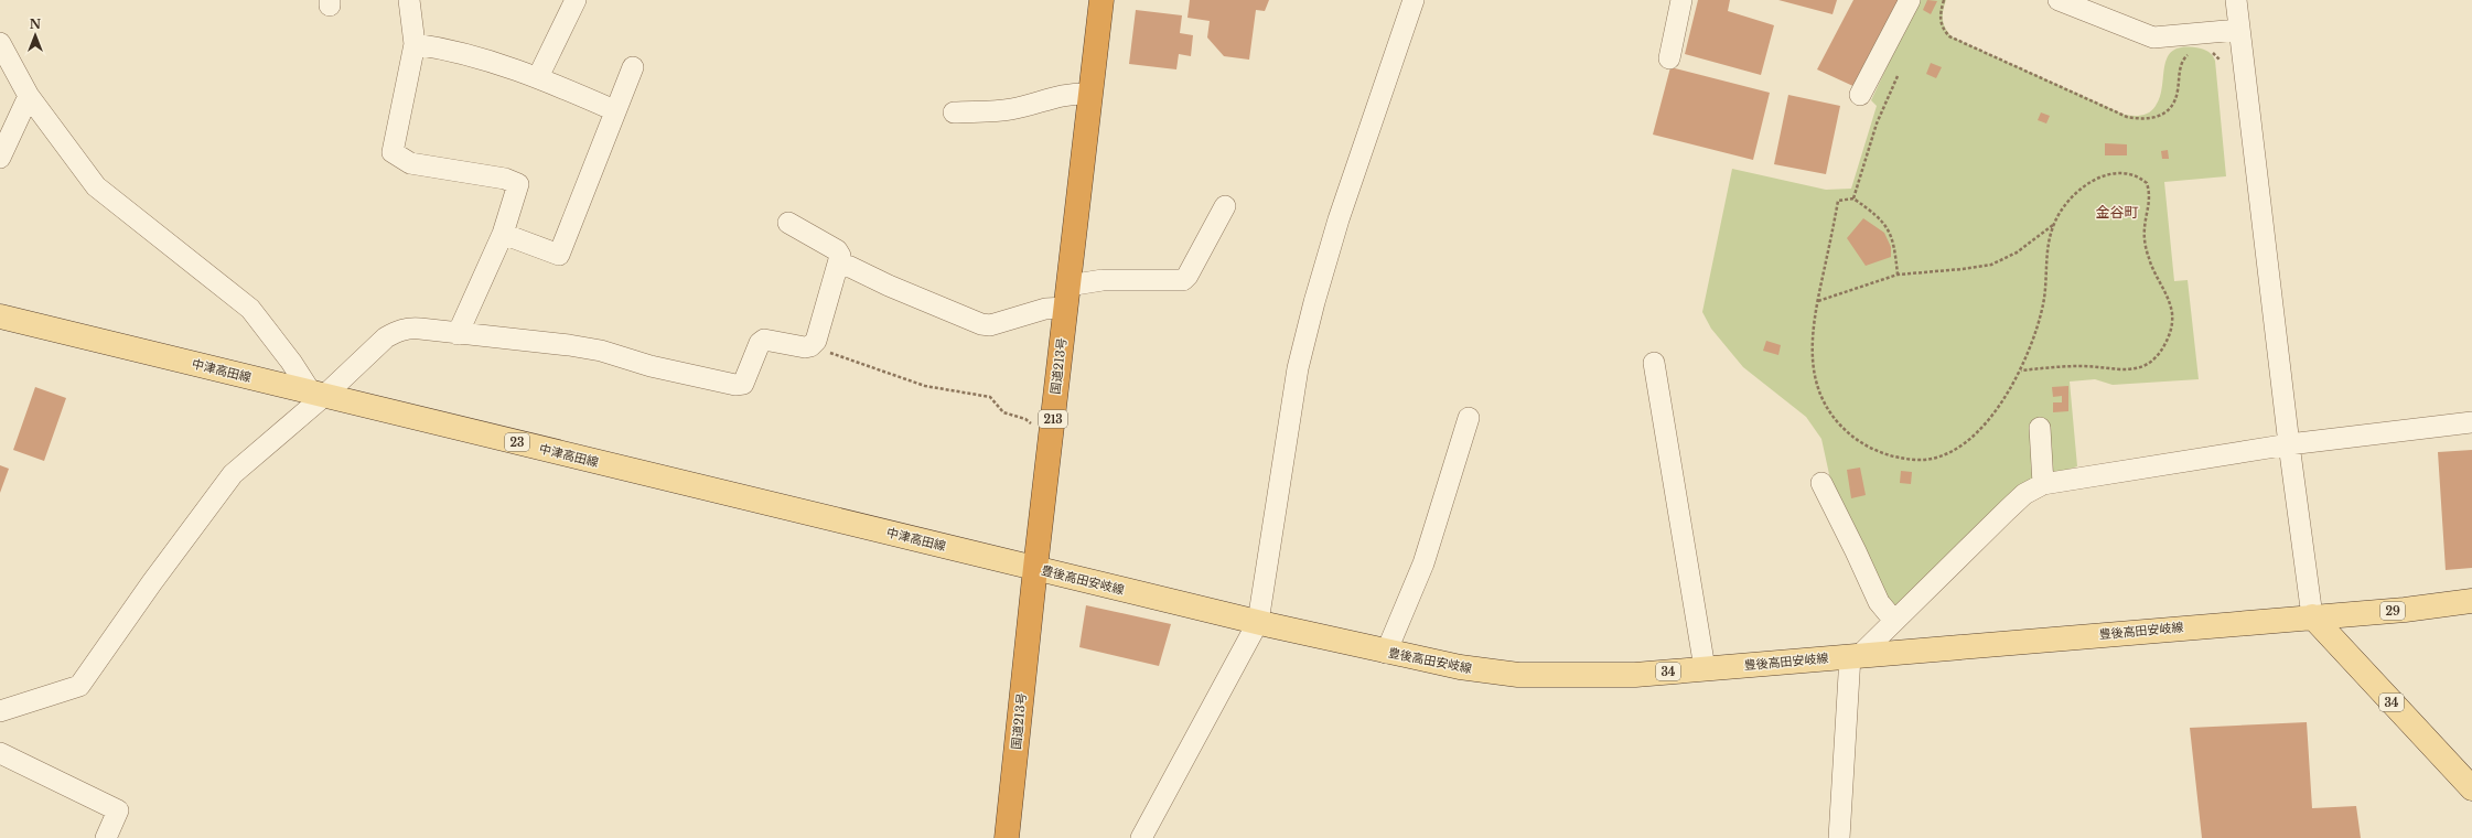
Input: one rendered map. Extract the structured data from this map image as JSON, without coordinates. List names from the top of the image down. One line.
{"streets":{"highway":["国道213号","213"],"main road":["中津高田線","23","豊後高田安岐線","29","34"]},"crossings":[["国道213号","中津高田線"],["国道213号","豊後高田安岐線"],["中津高田線","豊後高田安岐線"],["豊後高田安岐線","29"],["豊後高田安岐線","34"],["29","34"]],"districts":["金谷町"],"north":"top"}
